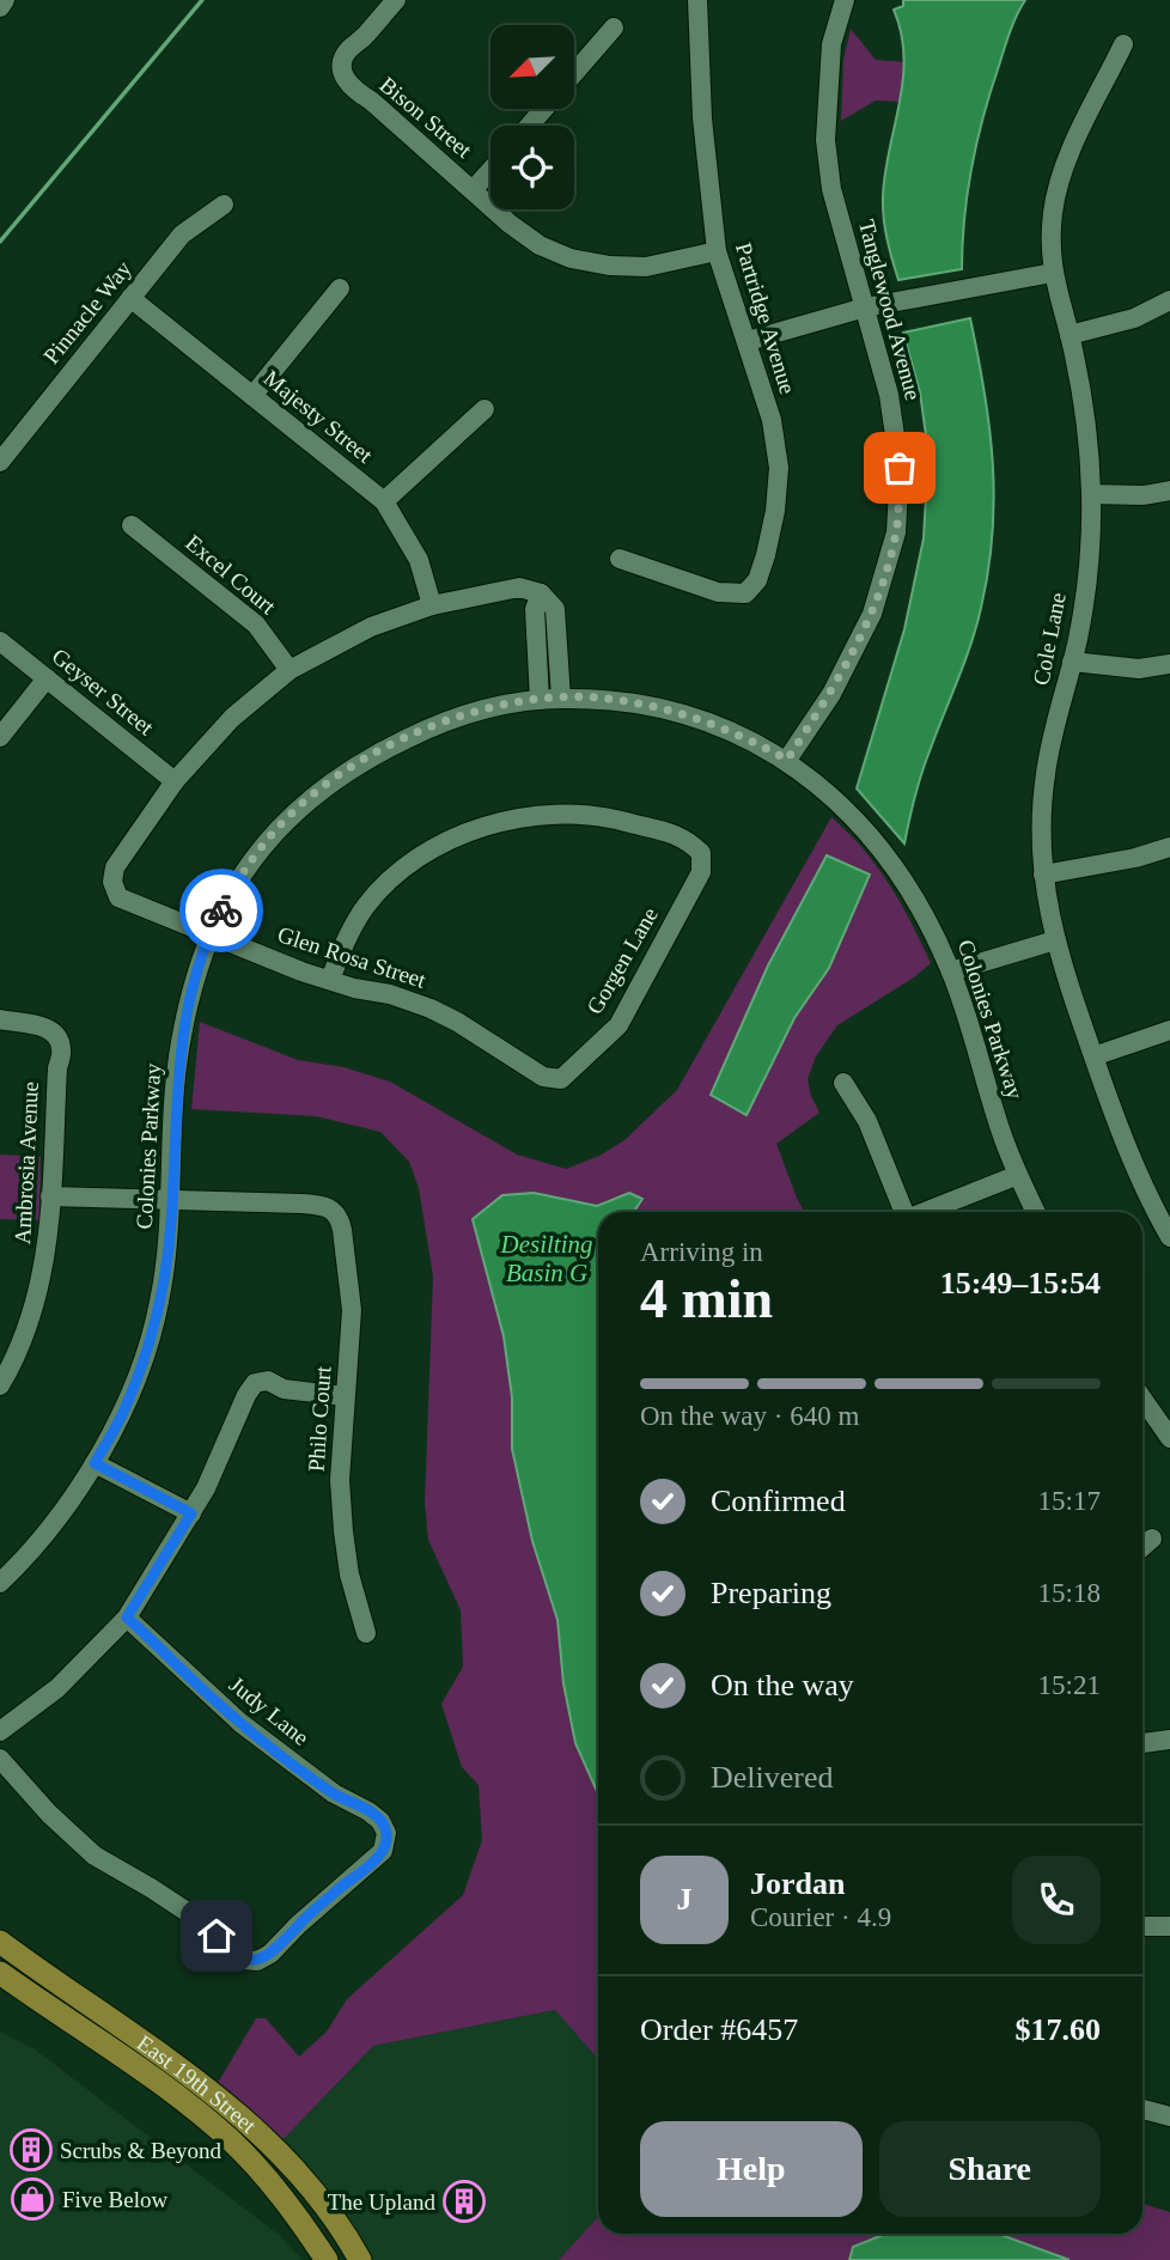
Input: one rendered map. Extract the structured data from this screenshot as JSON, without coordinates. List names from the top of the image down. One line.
{"streets":{"main road":["East 19th Street"],"street":["Bison Street","Tanglewood Avenue","Pinnacle Way","Partridge Avenue","Majesty Street","Excel Court","Cole Lane","Geyser Street","Glen Rosa Street","Gorgen Lane","Colonies Parkway","Ambrosia Avenue","Philo Court","Judy Lane"]},"crossings":[["Bison Street","Partridge Avenue"],["Tanglewood Avenue","Colonies Parkway"],["Pinnacle Way","Majesty Street"],["Geyser Street","Glen Rosa Street"],["Glen Rosa Street","Gorgen Lane"],["Glen Rosa Street","Colonies Parkway"],["Colonies Parkway","Philo Court"]],"water":["Desilting Basin G"],"places":{"building":["Scrubs & Beyond","The Upland"],"shop":["Five Below"]},"north":"bottom left","page":{"heading":["4 min","Arriving in","15:49–15:54"],"panel":["Jordan","Courier · 4.9","Order #6457","$17.60"],"bar":"On the way · 640 m","list":[["Confirmed","15:17"],["Preparing","15:18"],["On the way","15:21"],"Delivered"],"round":"J","buttons":["Help","Share"]}}
